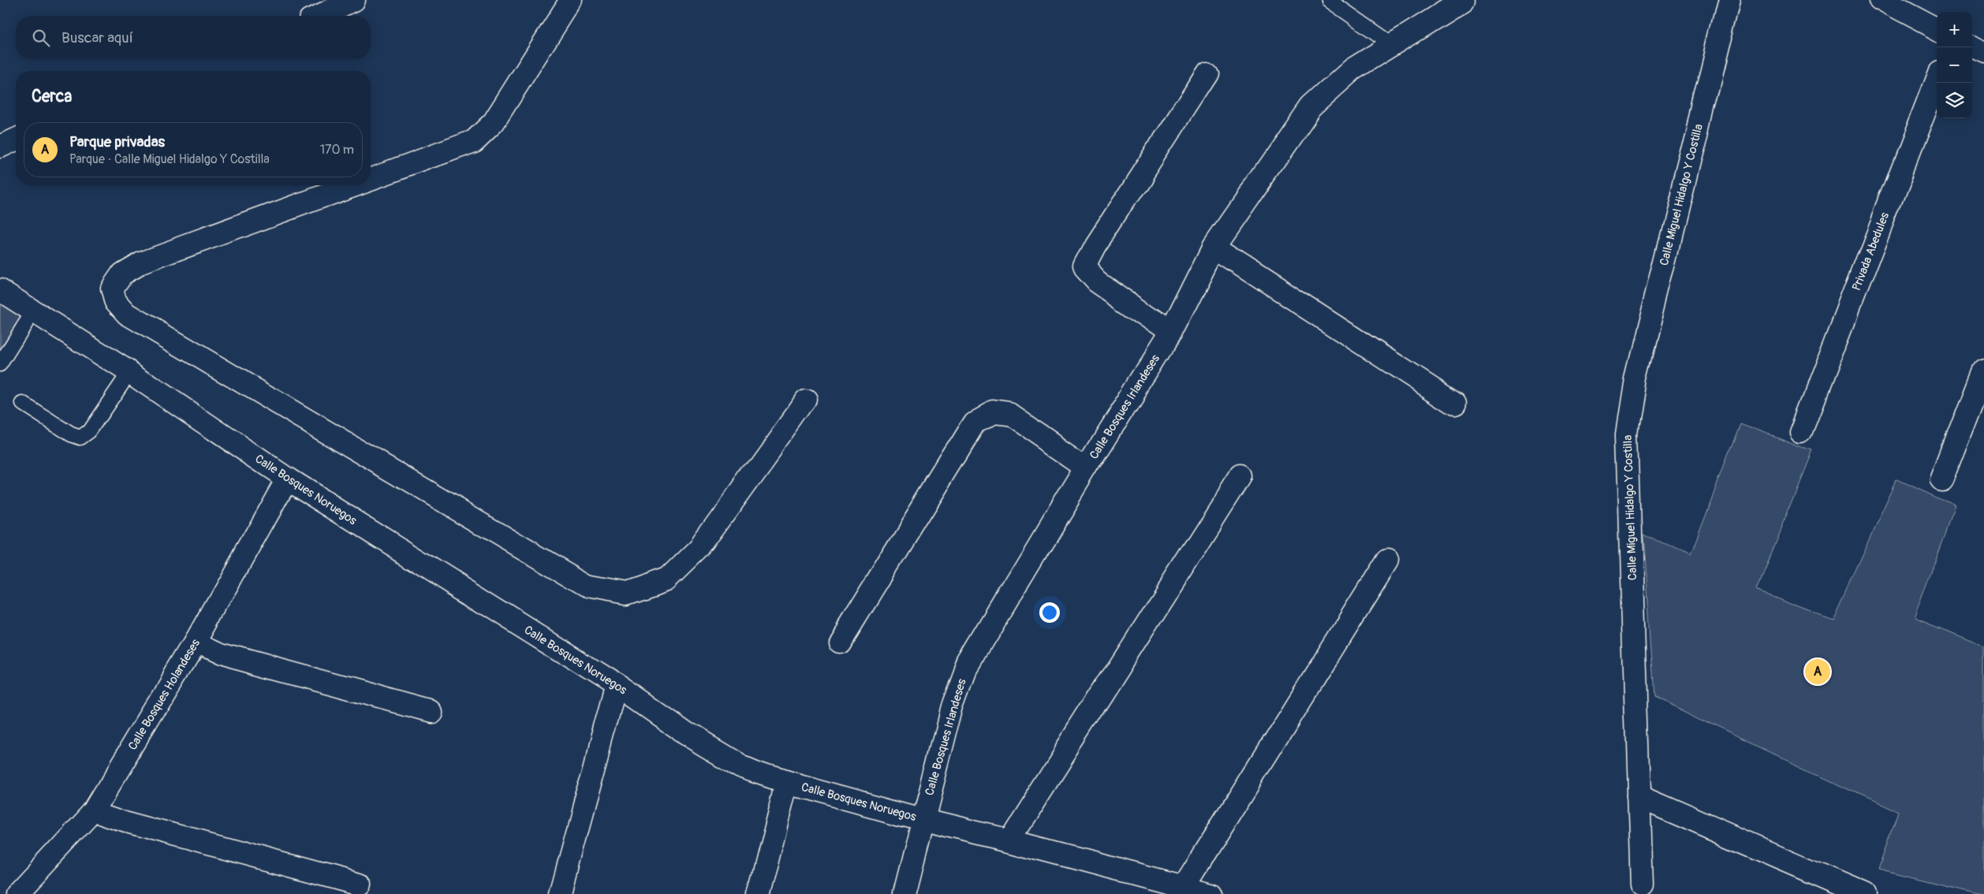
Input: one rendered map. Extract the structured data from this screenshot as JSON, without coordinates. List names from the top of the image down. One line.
{"streets":{"street":["Calle Miguel Hidalgo Y Costilla","Privada Abedules","Calle Bosques Irlandeses","Calle Bosques Noruegos","Calle Bosques Holandeses"]},"crossings":[["Calle Bosques Irlandeses","Calle Bosques Noruegos"],["Calle Bosques Noruegos","Calle Bosques Holandeses"]],"page":{"map_buttons":["+","−"],"search":"Buscar aquí","heading":"Cerca","list":[{"mark":"A","name":"Parque privadas","note":"Parque · Calle Miguel Hidalgo Y Costilla","value":"170 m"}],"pins":"A"}}
